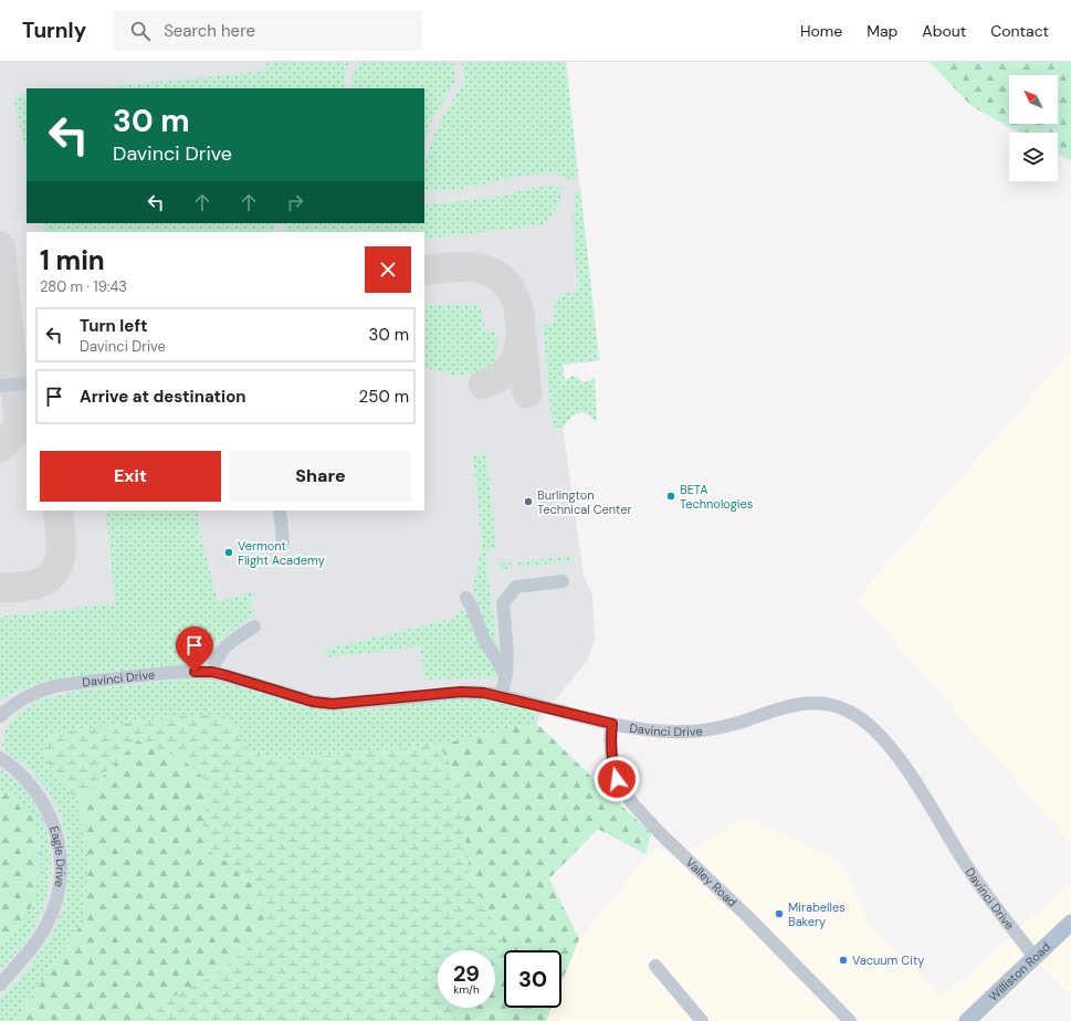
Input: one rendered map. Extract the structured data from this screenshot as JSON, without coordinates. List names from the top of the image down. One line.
{"streets":{"main road":["Williston Road"],"street":["Davinci Drive","Eagle Drive","Valley Road"]},"crossings":[["Davinci Drive","Valley Road"],["Davinci Drive","Williston Road"]],"places":["BETA Technologies","Burlington Technical Center","Vermont Flight Academy","Mirabelles Bakery","Vacuum City"],"north":"top left","page":{"header":"Turnly","search":"Search here","nav":["Home","Map","About","Contact"],"turn":["30 m","Davinci Drive"],"heading":["1 min","280 m · 19:43"],"list":[{"name":"Turn left","note":"Davinci Drive","value":"30 m"},{"name":"Arrive at destination","value":"250 m"}],"buttons":["Exit","Share"],"speed":"29 km/h","limit":"30"}}
